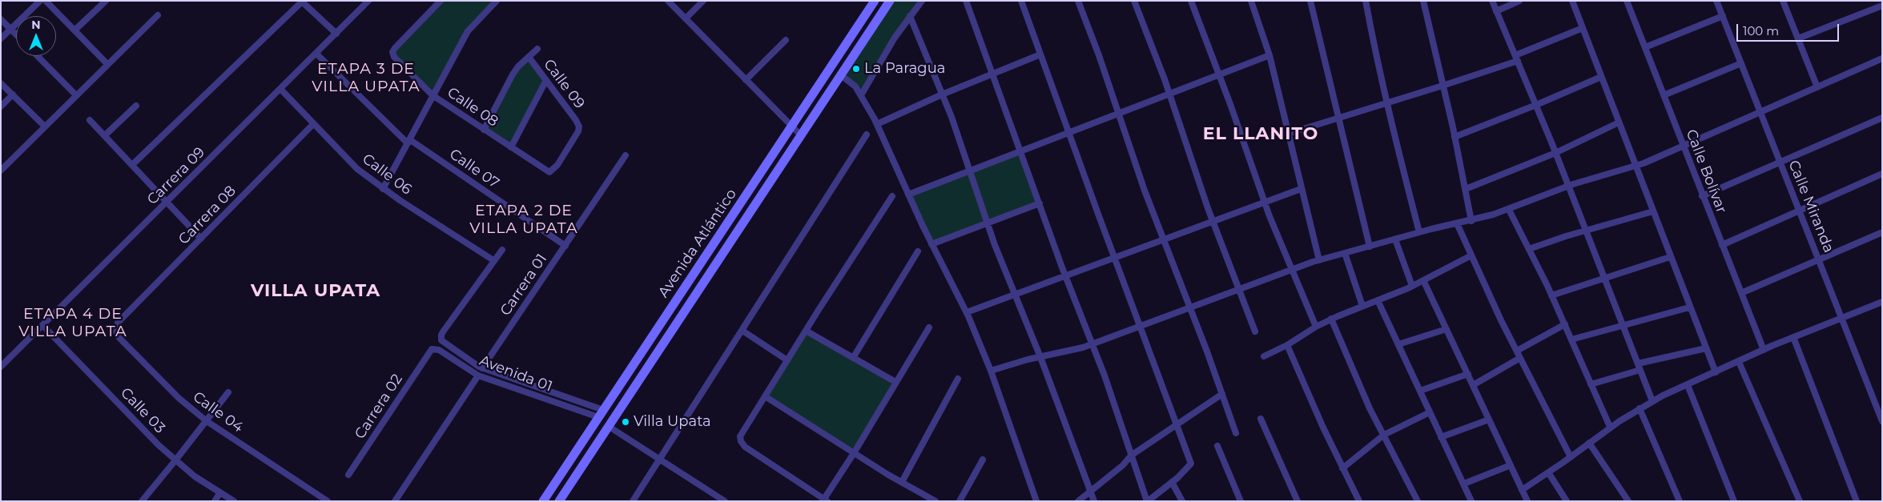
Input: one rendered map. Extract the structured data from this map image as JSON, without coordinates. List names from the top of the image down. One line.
{"streets":{"street":["Calle 09","Calle 08","Calle 07","Calle Bolívar","Calle 06","Carrera 09","Calle Miranda","Carrera 08","Avenida Atlántico","Carrera 01","Avenida 01","Carrera 02","Calle 03","Calle 04"]},"crossings":[["Calle 09","Calle 08"],["Calle 07","Carrera 09"],["Calle 07","Carrera 01"],["Calle 06","Carrera 09"],["Calle 06","Carrera 08"],["Calle 06","Avenida 01"],["Carrera 09","Calle 03"],["Carrera 08","Calle 04"],["Avenida Atlántico","Avenida 01"],["Carrera 01","Avenida 01"],["Avenida 01","Carrera 02"]],"districts":["ETAPA 3 DE VILLA UPATA","EL LLANITO","ETAPA 2 DE VILLA UPATA","VILLA UPATA","ETAPA 4 DE VILLA UPATA"],"places":["La Paragua","Villa Upata"],"scale_bar":"100 m","north":"top"}
